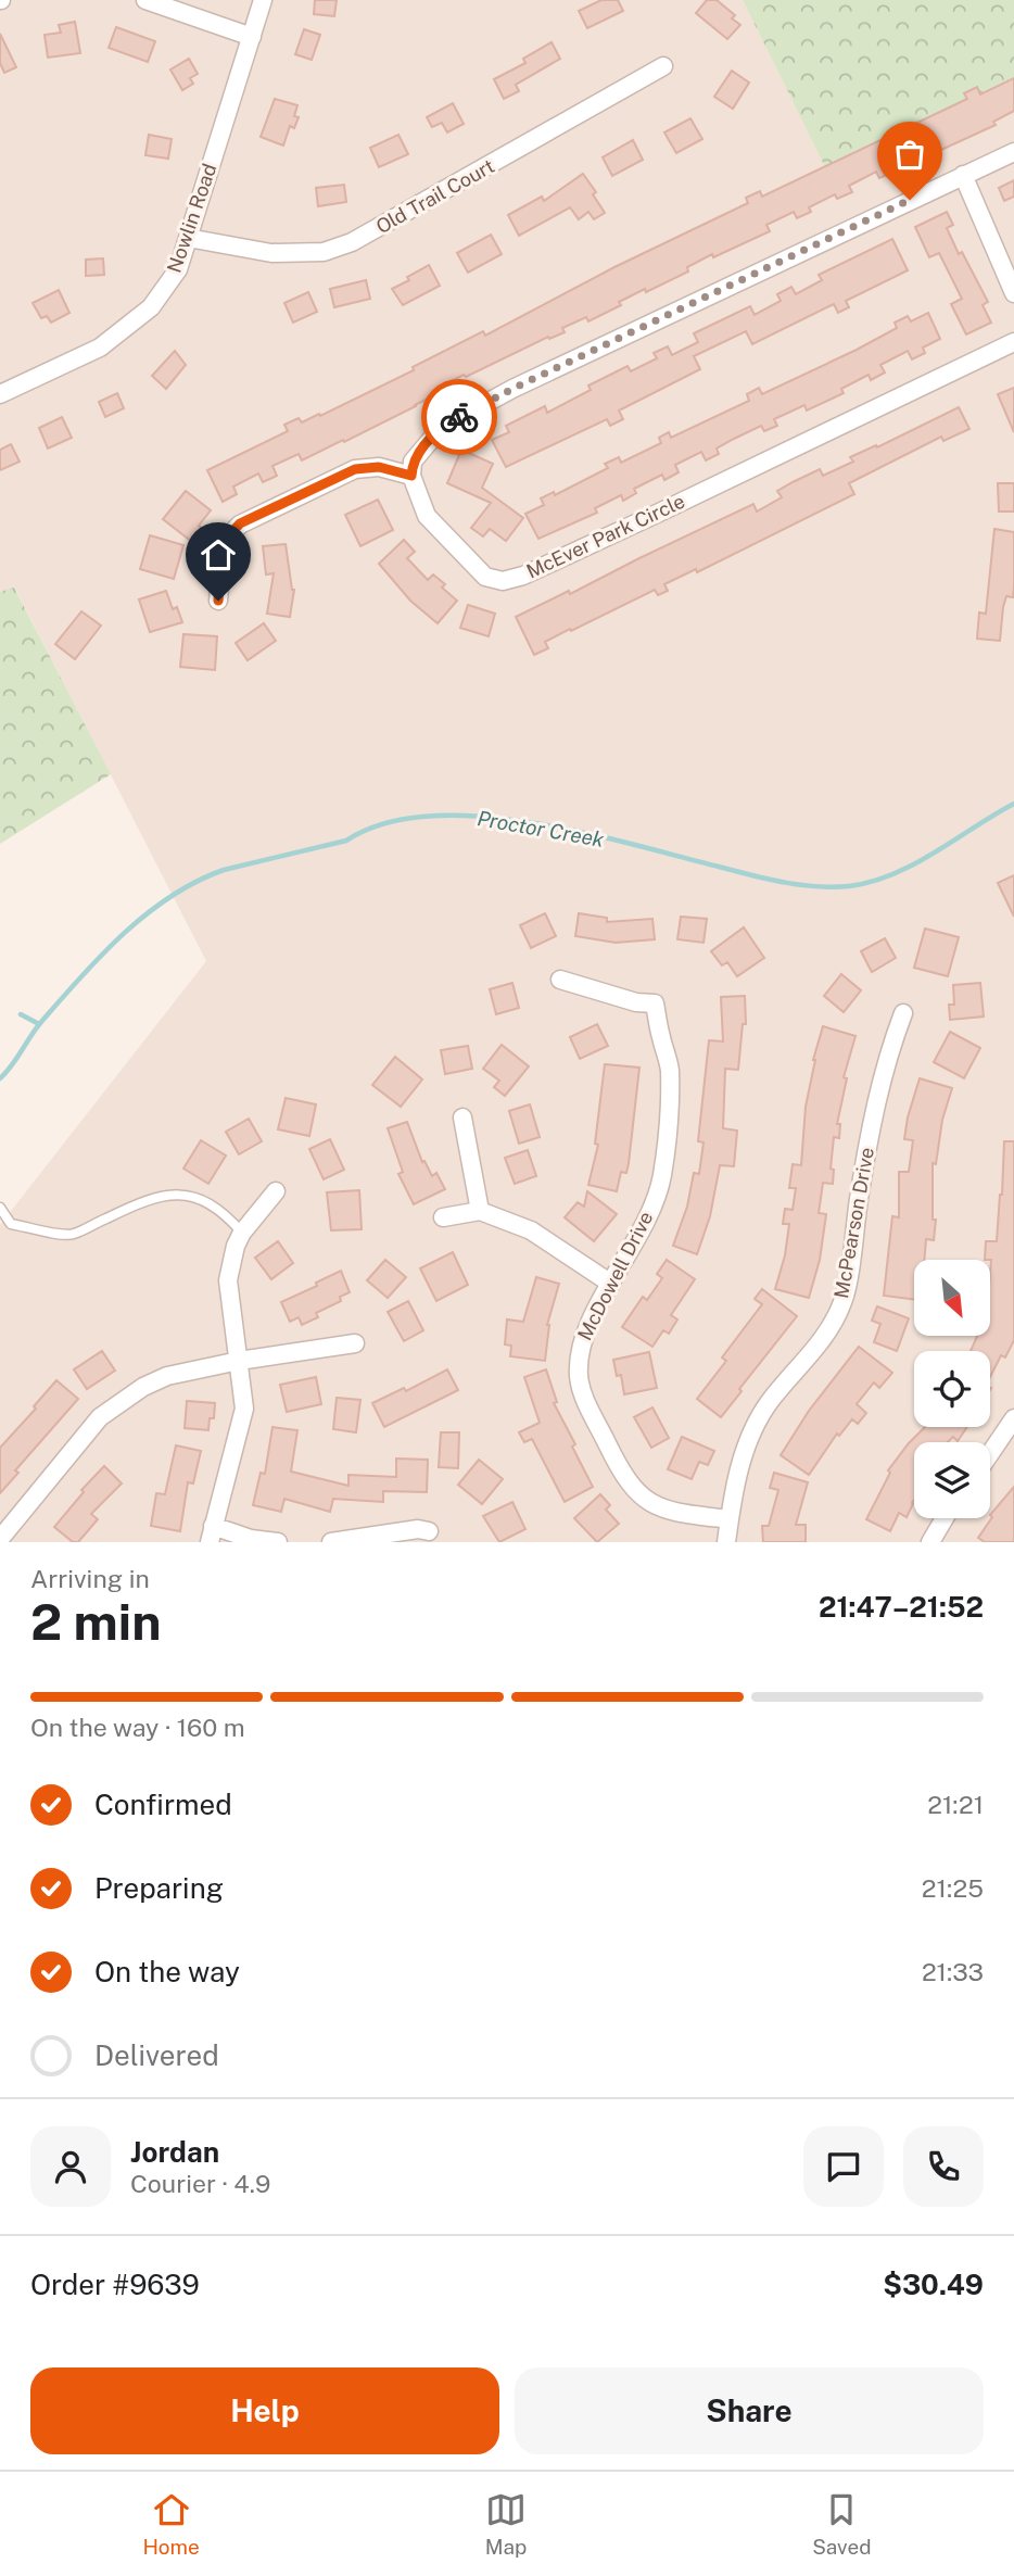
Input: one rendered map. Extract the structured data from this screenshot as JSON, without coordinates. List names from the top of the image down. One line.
{"streets":{"street":["Old Trail Court","Nowlin Road","McEver Park Circle","McPearson Drive","McDowell Drive"]},"crossings":[["Old Trail Court","Nowlin Road"],["McPearson Drive","McDowell Drive"]],"water":["Proctor Creek"],"north":"bottom right","page":{"heading":["2 min","Arriving in","21:47–21:52"],"panel":["Jordan","Courier · 4.9","Order #9639","$30.49"],"bar":"On the way · 160 m","list":[["Confirmed","21:21"],["Preparing","21:25"],["On the way","21:33"],"Delivered"],"buttons":["Help","Share"],"tabs":["Home","Map","Saved"]}}
